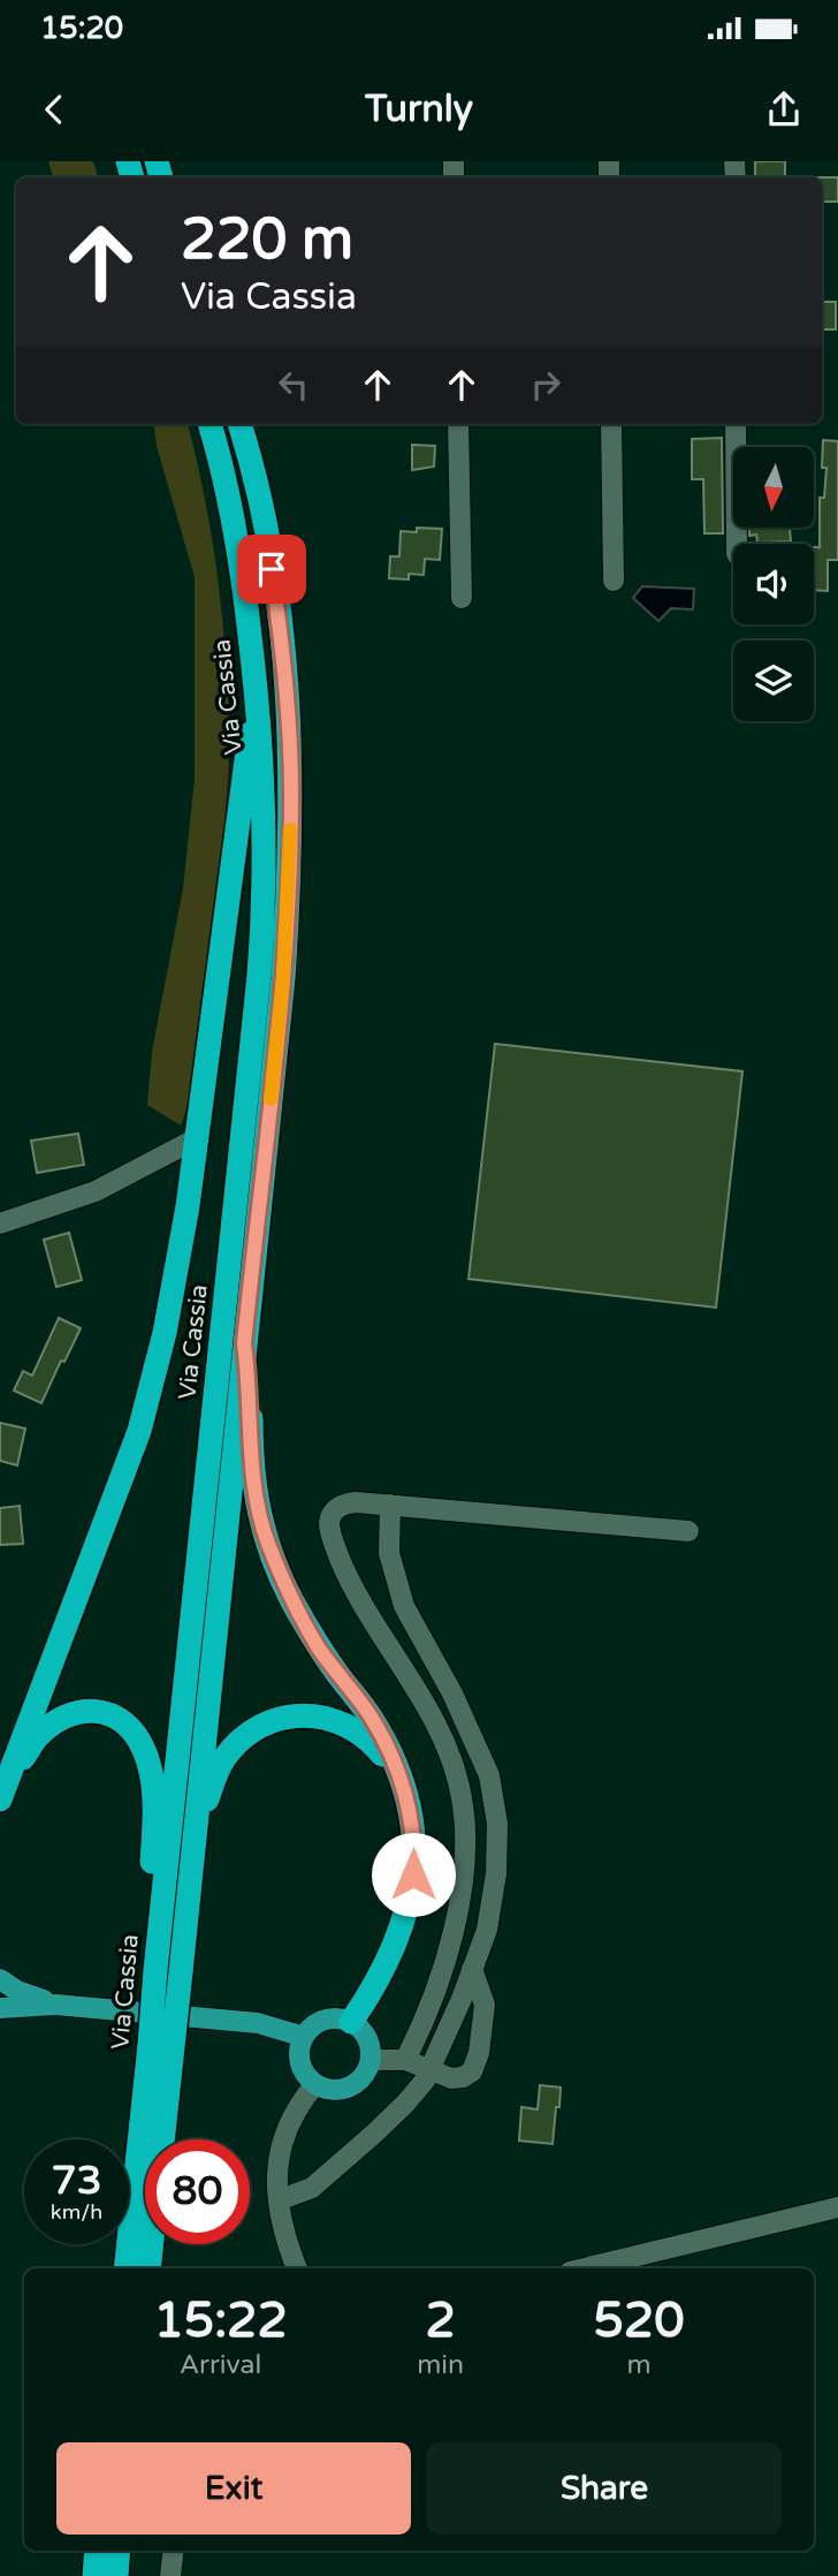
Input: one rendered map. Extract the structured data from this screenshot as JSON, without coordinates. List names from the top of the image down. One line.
{"streets":{"highway":["Via Cassia"]},"north":"bottom","page":{"status":"15:20","header":"Turnly","turn":["220 m","Via Cassia"],"speed":"73 km/h","limit":"80","eta":["15:22","Arrival","2","min","520","m"],"buttons":["Exit","Share"]}}
